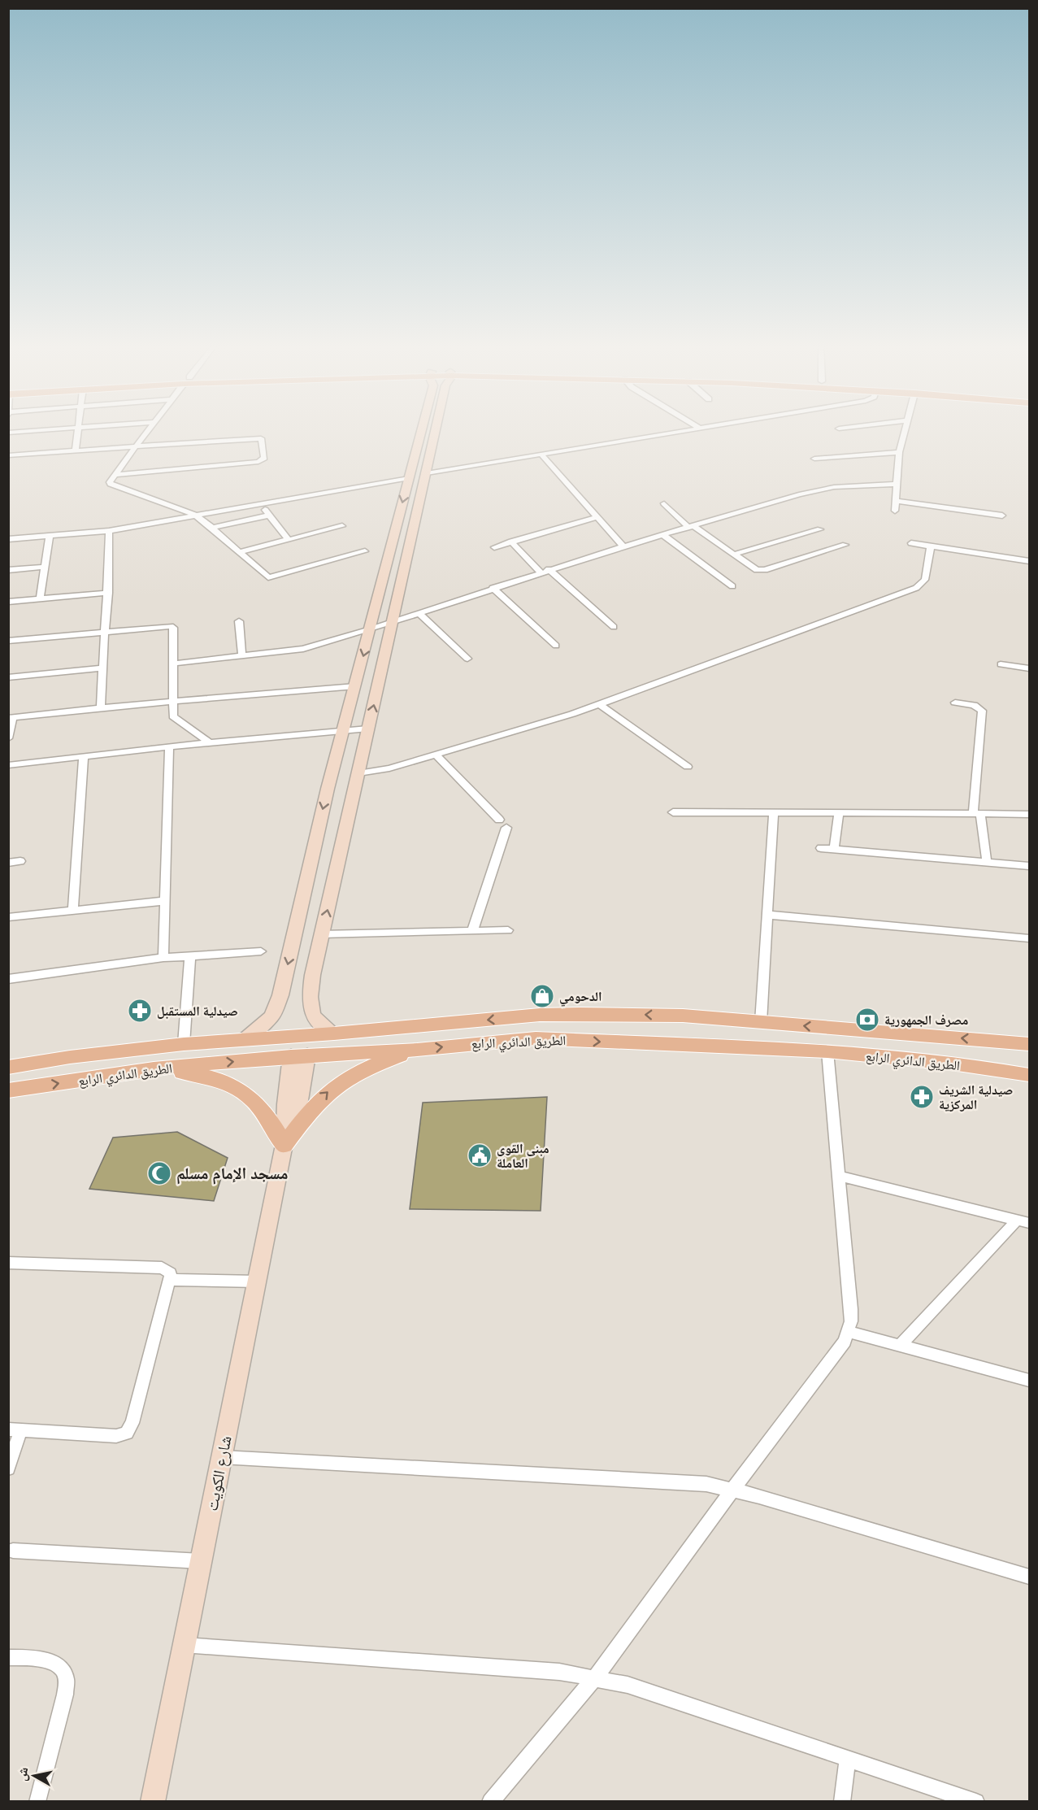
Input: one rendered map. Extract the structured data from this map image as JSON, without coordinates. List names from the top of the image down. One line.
{"streets":{"main road":["الطريق الدائري الرابع","شارع الكويت"]},"crossings":[["الطريق الدائري الرابع","شارع الكويت"]],"places":{"shop":["الدحومي"],"pharmacy":["صيدلية المستقبل","صيدلية الشريف المركزية"],"bank":["مصرف الجمهورية"],"public building":["مبنى القوى العاملة"],"mosque":["مسجد الإمام مسلم"]},"north":"left"}
